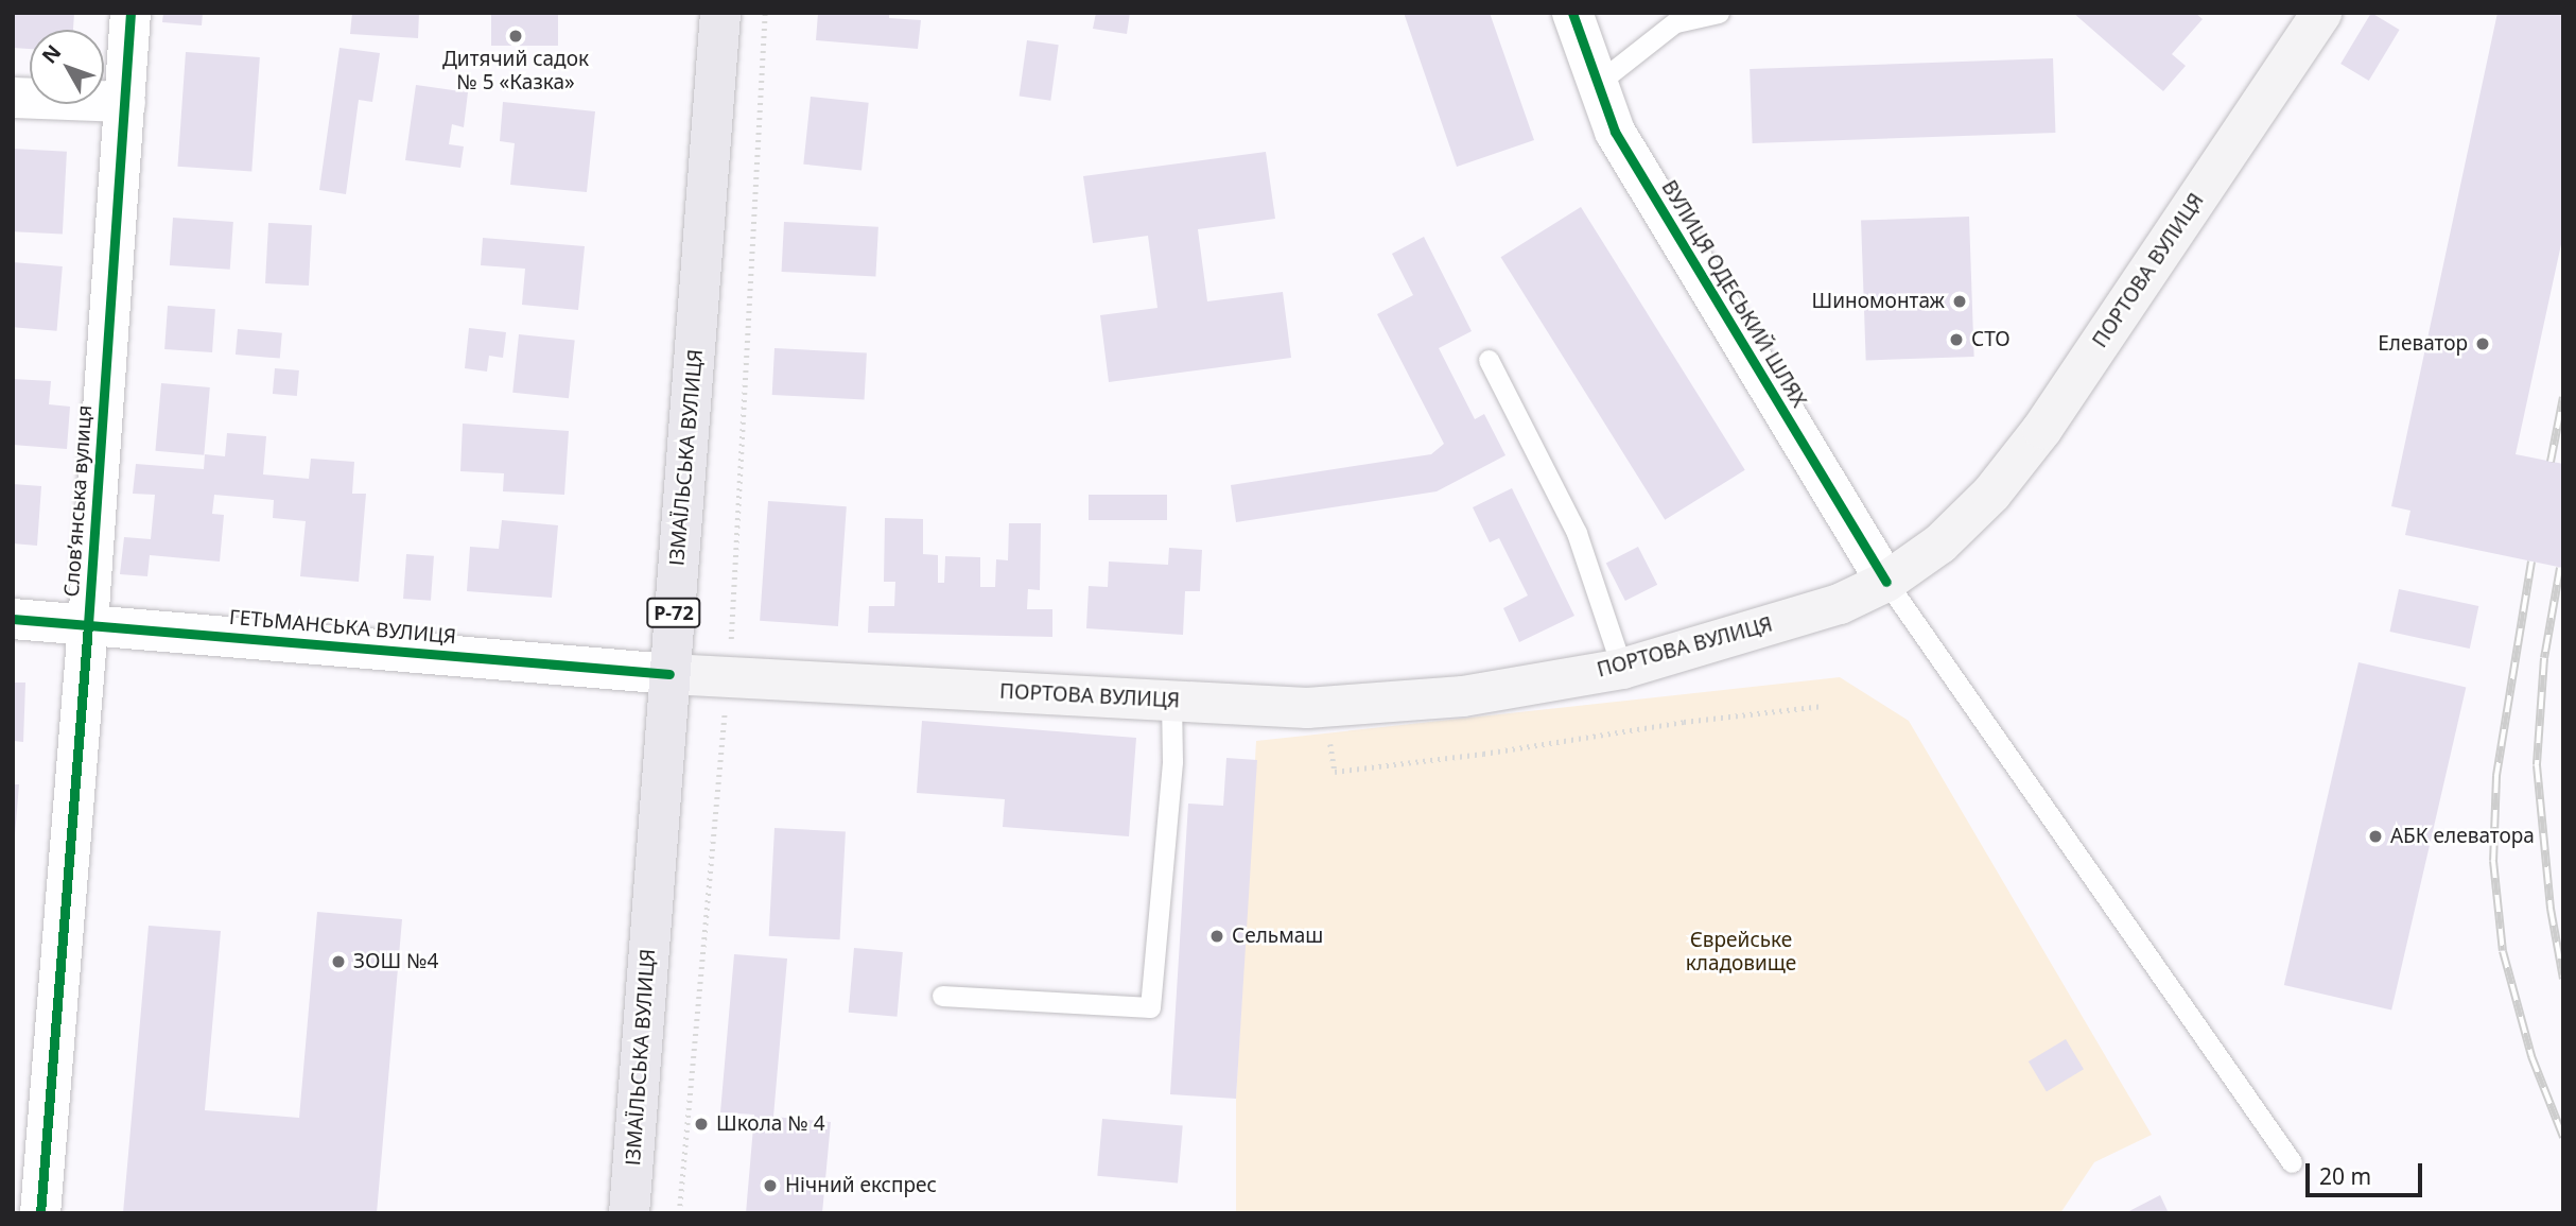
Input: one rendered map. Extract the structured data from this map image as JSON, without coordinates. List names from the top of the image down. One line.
{"streets":{"main road":["ПОРТОВА ВУЛИЦЯ","ІЗМАЇЛЬСЬКА ВУЛИЦЯ","Р-72"],"street":["ВУЛИЦЯ ОДЕСЬКИЙ ШЛЯХ","Словʼянська вулиця","ГЕТЬМАНСЬКА ВУЛИЦЯ"]},"crossings":[["ПОРТОВА ВУЛИЦЯ","ВУЛИЦЯ ОДЕСЬКИЙ ШЛЯХ"],["ПОРТОВА ВУЛИЦЯ","ІЗМАЇЛЬСЬКА ВУЛИЦЯ"],["ПОРТОВА ВУЛИЦЯ","ГЕТЬМАНСЬКА ВУЛИЦЯ"],["ІЗМАЇЛЬСЬКА ВУЛИЦЯ","ГЕТЬМАНСЬКА ВУЛИЦЯ"],["Словʼянська вулиця","ГЕТЬМАНСЬКА ВУЛИЦЯ"]],"parks":["Єврейське кладовище"],"places":["Дитячий садок № 5 «Казка»","Шиномонтаж","СТО","Елеватор","АБК елеватора","Сельмаш","ЗОШ №4","Школа № 4","Нічний експрес"],"scale_bar":"20 m","north":"top left"}
